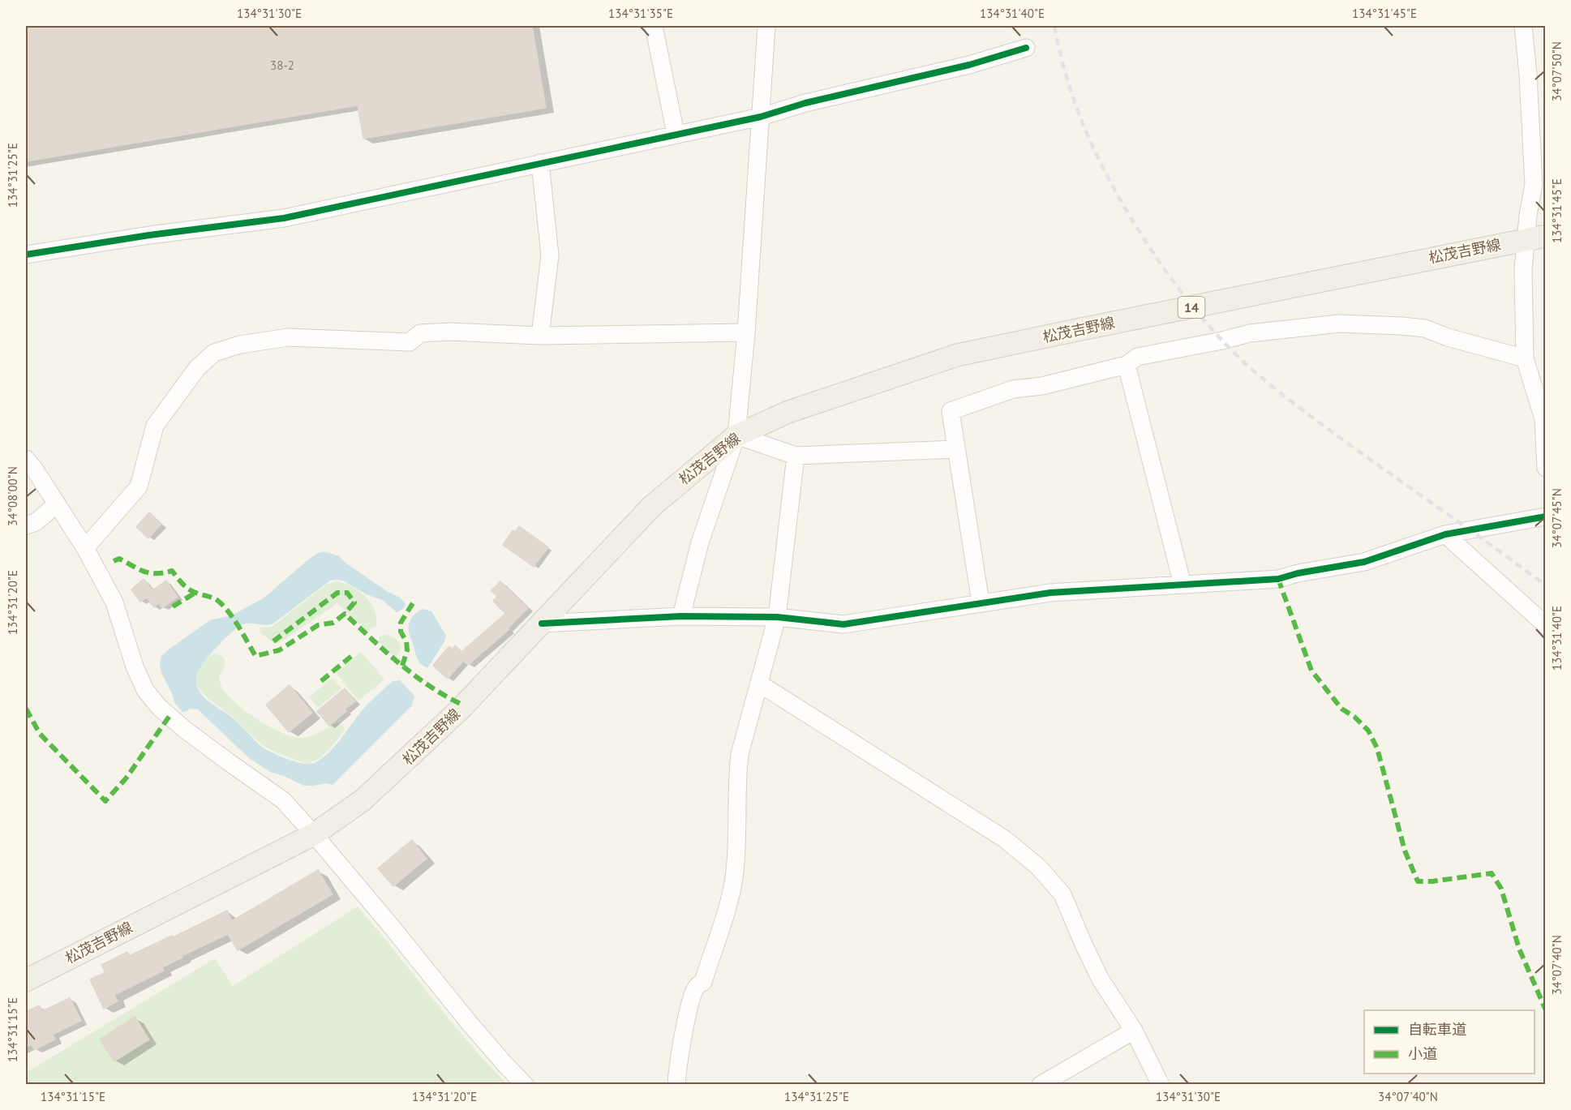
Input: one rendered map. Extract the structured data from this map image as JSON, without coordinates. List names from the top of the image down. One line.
{"streets":{"main road":["松茂吉野線","14"]},"house_numbers":["38-2"],"legend":["自転車道","小道"],"coordinates":["134°31'30\"E","134°31'35\"E","134°31'40\"E","134°31'45\"E","34°07'50\"N","134°31'25\"E","34°08'00\"N","34°07'45\"N","134°31'20\"E","34°07'40\"N","134°31'15\"E"]}
